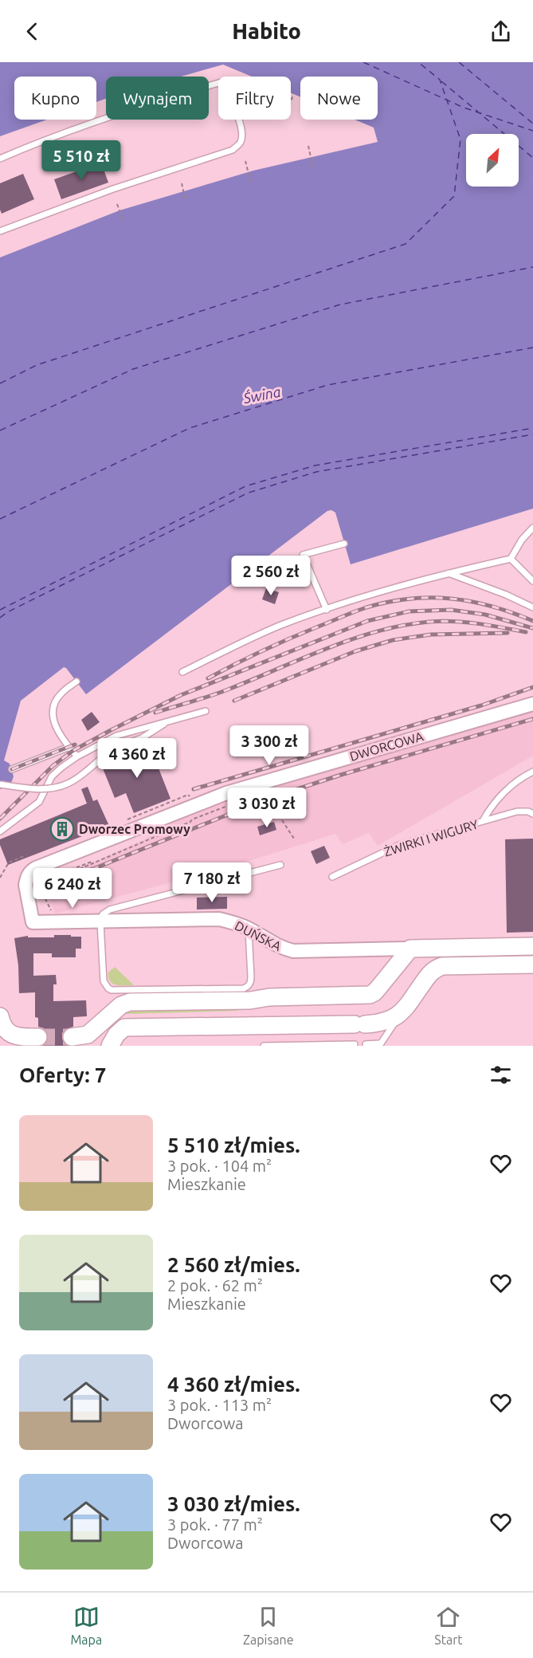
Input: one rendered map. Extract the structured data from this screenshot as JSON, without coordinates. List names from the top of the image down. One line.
{"streets":{"highway":["DUŃSKA"],"street":["DWORCOWA"],"lane":["ŻWIRKI I WIGURY"]},"crossings":[["DWORCOWA","DUŃSKA"]],"water":["Świna"],"places":{"building":["Dworzec Promowy"]},"north":"top right","page":{"header":"Habito","chip":["Kupno","Wynajem","Filtry","Nowe"],"price":["5 510 zł","2 560 zł","3 300 zł","4 360 zł","3 030 zł","7 180 zł","6 240 zł"],"heading":"Oferty: 7","list":[{"name":"5 510 zł/mies.","note":"3 pok. · 104 m² · Mieszkanie"},{"name":"2 560 zł/mies.","note":"2 pok. · 62 m² · Mieszkanie"},{"name":"4 360 zł/mies.","note":"3 pok. · 113 m² · Dworcowa"},{"name":"3 030 zł/mies.","note":"3 pok. · 77 m² · Dworcowa"}],"tabs":["Mapa","Zapisane","Start"]}}
